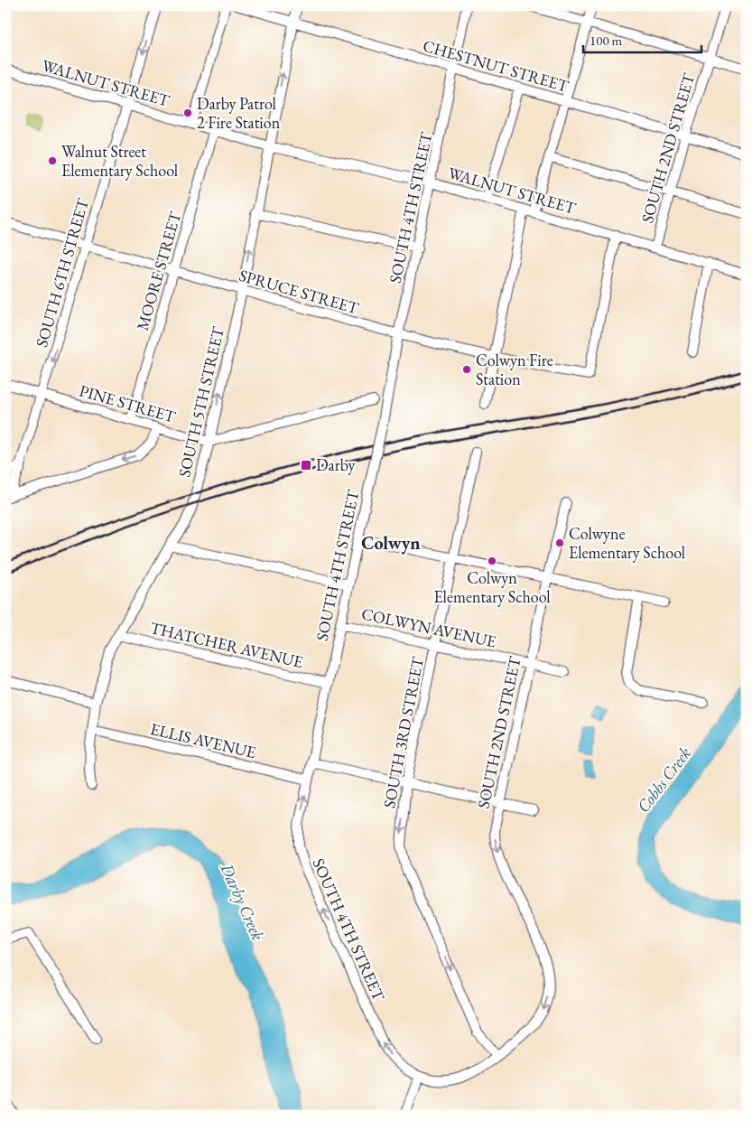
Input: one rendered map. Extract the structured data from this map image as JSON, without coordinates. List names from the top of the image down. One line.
{"streets":{"street":["CHESTNUT STREET","WALNUT STREET","SOUTH 2ND STREET","SOUTH 4TH STREET","MOORE STREET","SOUTH 6TH STREET","SPRUCE STREET","SOUTH 5TH STREET","PINE STREET","COLWYN AVENUE","THATCHER AVENUE","SOUTH 3RD STREET","ELLIS AVENUE"]},"crossings":[["CHESTNUT STREET","SOUTH 2ND STREET"],["CHESTNUT STREET","SOUTH 4TH STREET"],["CHESTNUT STREET","SOUTH 5TH STREET"],["WALNUT STREET","SOUTH 2ND STREET"],["WALNUT STREET","SOUTH 4TH STREET"],["WALNUT STREET","MOORE STREET"],["WALNUT STREET","SOUTH 6TH STREET"],["WALNUT STREET","SPRUCE STREET"],["WALNUT STREET","SOUTH 5TH STREET"],["SOUTH 2ND STREET","SOUTH 4TH STREET"],["SOUTH 2ND STREET","COLWYN AVENUE"],["SOUTH 2ND STREET","SOUTH 3RD STREET"],["SOUTH 4TH STREET","SPRUCE STREET"],["SOUTH 4TH STREET","COLWYN AVENUE"],["SOUTH 4TH STREET","THATCHER AVENUE"],["SOUTH 4TH STREET","ELLIS AVENUE"],["MOORE STREET","SPRUCE STREET"],["MOORE STREET","PINE STREET"],["SOUTH 6TH STREET","SPRUCE STREET"],["SOUTH 6TH STREET","PINE STREET"],["SPRUCE STREET","SOUTH 5TH STREET"],["SOUTH 5TH STREET","PINE STREET"],["SOUTH 5TH STREET","THATCHER AVENUE"],["SOUTH 5TH STREET","ELLIS AVENUE"],["COLWYN AVENUE","SOUTH 3RD STREET"]],"one_way":["SOUTH 3RD STREET"],"districts":["Colwyn"],"water":["Cobbs Creek","Darby Creek"],"places":{"other":["Darby Patrol 2 Fire Station","Walnut Street Elementary School","Colwyn Fire Station","Colwyne Elementary School","Colwyn Elementary School"],"transit":["Darby"]},"scale_bar":"100 m"}
